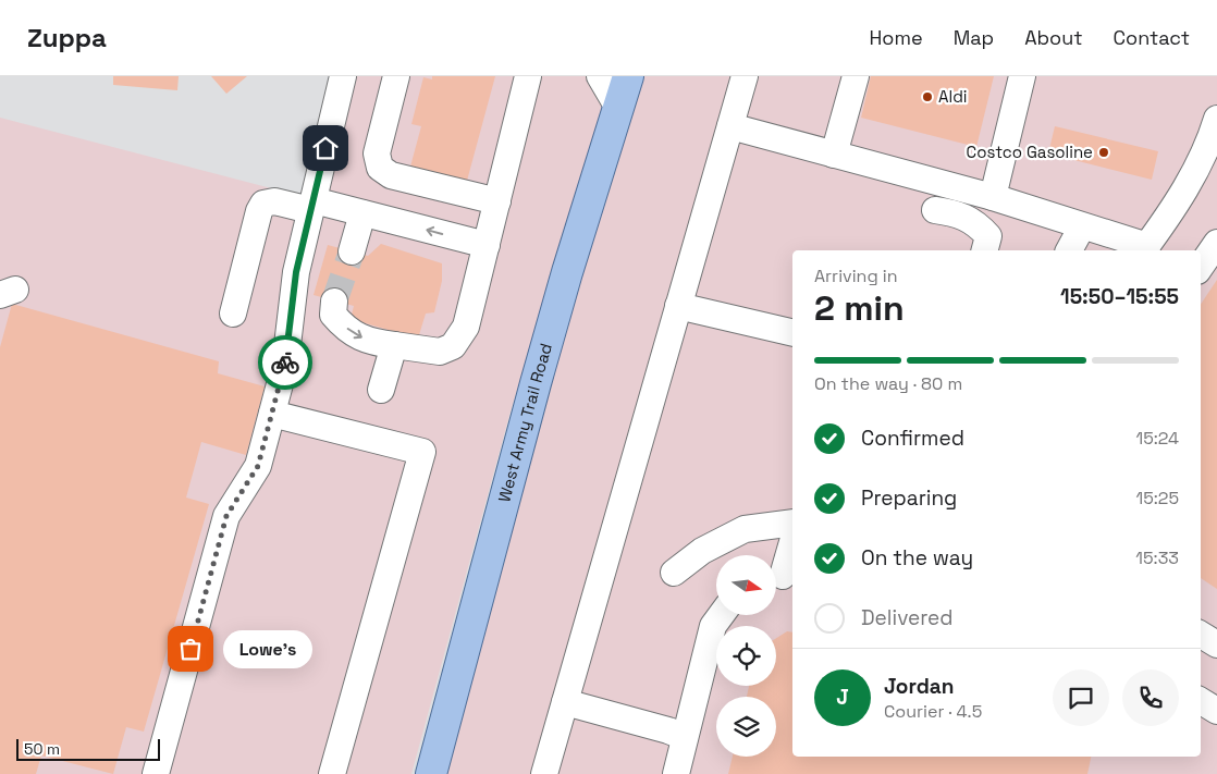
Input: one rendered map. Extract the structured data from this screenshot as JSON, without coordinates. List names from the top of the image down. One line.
{"streets":{"main road":["West Army Trail Road"]},"places":["Aldi","Costco Gasoline","Lowe's"],"scale_bar":"50 m","north":"right","page":{"header":"Zuppa","nav":["Home","Map","About","Contact"],"heading":["2 min","Arriving in","15:50–15:55"],"panel":["Jordan","Courier · 4.5"],"bar":"On the way · 80 m","list":[["Confirmed","15:24"],["Preparing","15:25"],["On the way","15:33"],"Delivered"],"bubble":"Lowe's","round":"J","scale":"50 m"}}
